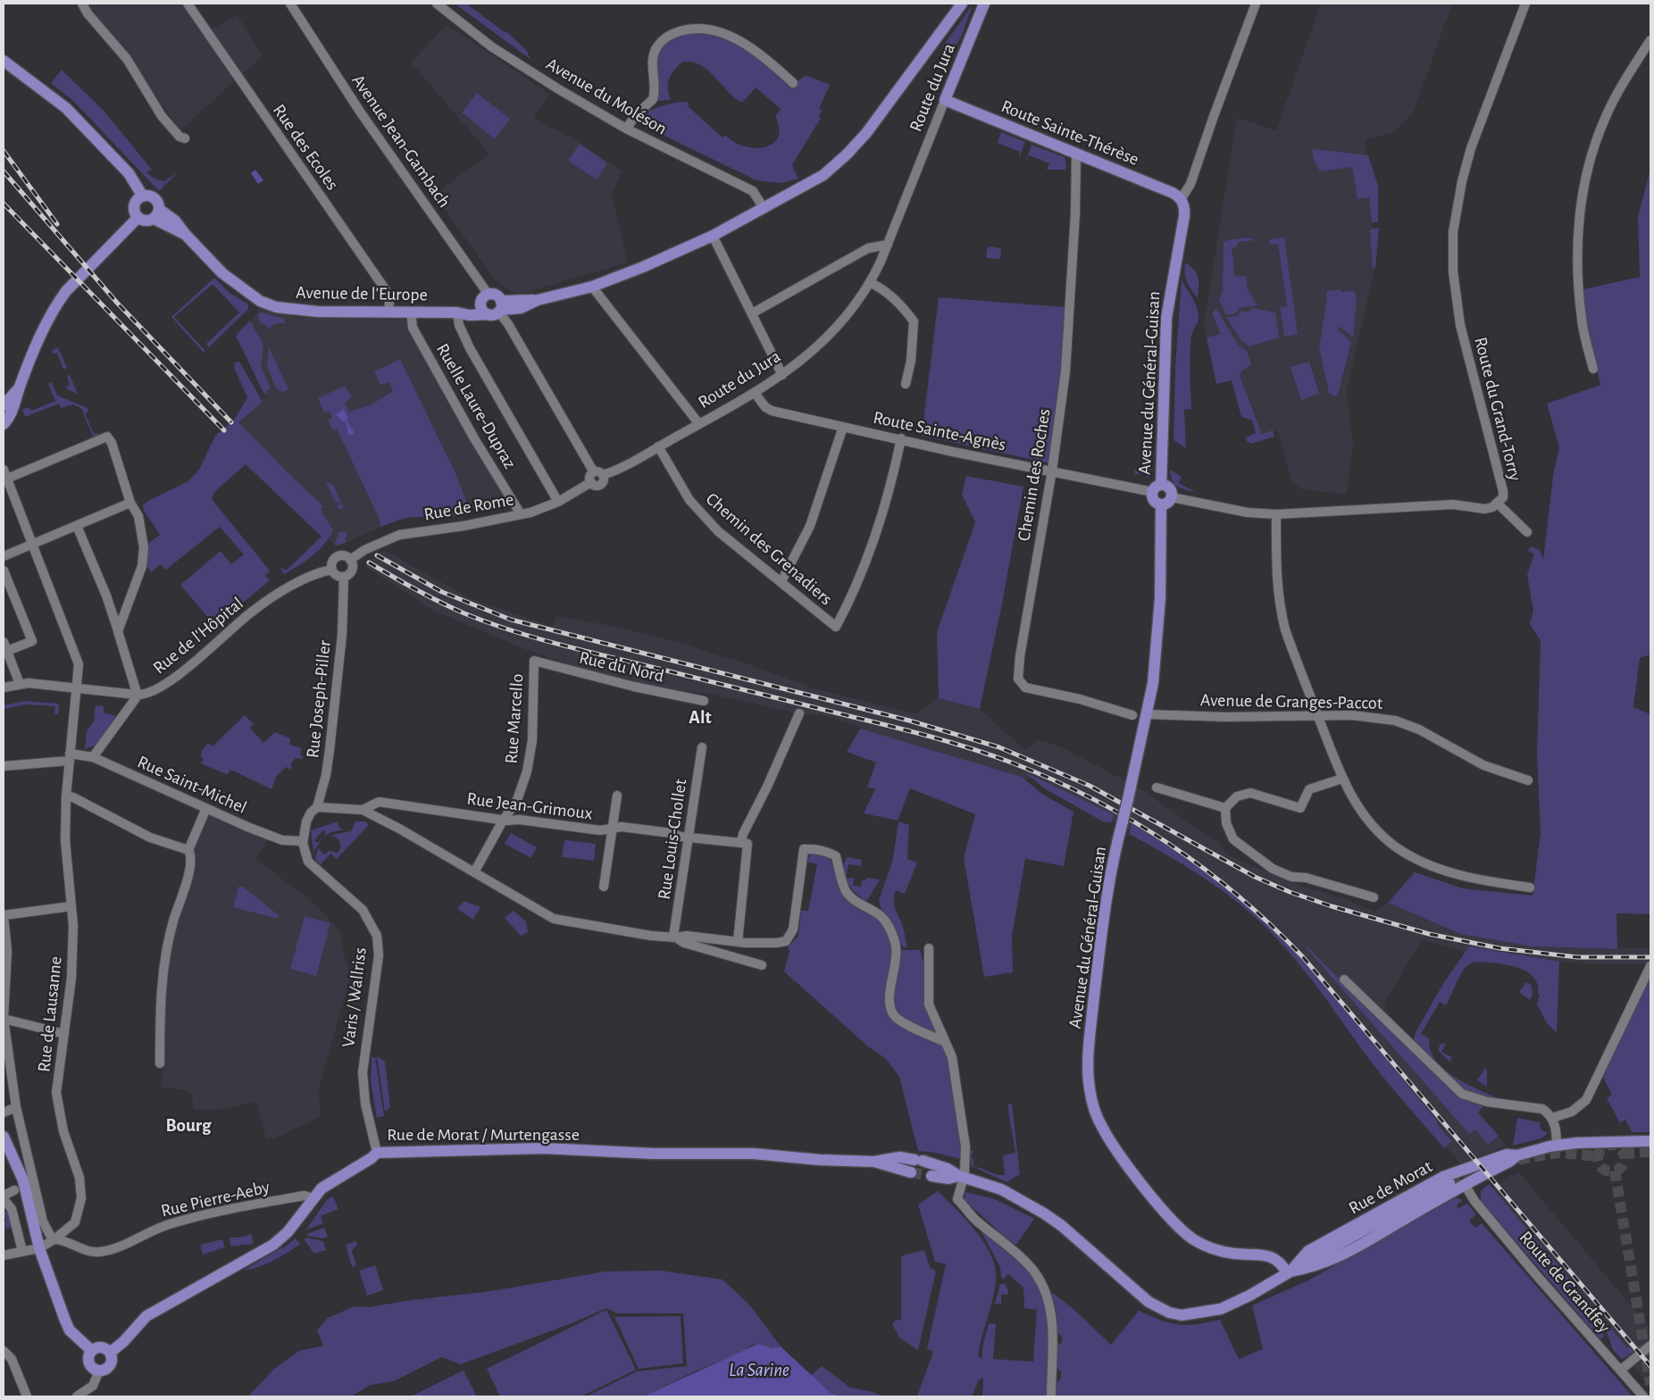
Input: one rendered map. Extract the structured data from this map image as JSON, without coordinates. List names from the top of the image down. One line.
{"streets":{"main road":["Route du Jura","Route Sainte-Thérèse","Avenue de l'Europe","Avenue du Général-Guisan","Rue de Morat / Murtengasse","Rue de Morat"],"street":["Avenue du Moléson","Avenue Jean-Gambach","Rue des Ecoles","Ruelle Laure-Dupraz","Route du Grand-Torry","Route Sainte-Agnès","Chemin des Roches","Rue de Rome","Chemin des Grenadiers","Rue de l'Hôpital","Rue du Nord","Rue Joseph-Piller","Avenue de Granges-Paccot","Rue Marcello","Rue Saint-Michel","Rue Jean-Grimoux","Rue Louis-Chollet","Varis / Wallriss","Rue de Lausanne","Rue Pierre-Aeby","Route de Grandfey"]},"crossings":[["Route du Jura","Route Sainte-Thérèse"],["Route du Jura","Route Sainte-Agnès"],["Route du Jura","Rue de Rome"],["Route du Jura","Chemin des Grenadiers"],["Avenue du Moléson","Avenue de l'Europe"],["Route Sainte-Thérèse","Avenue du Général-Guisan"],["Route Sainte-Thérèse","Chemin des Roches"],["Avenue Jean-Gambach","Avenue de l'Europe"],["Rue des Ecoles","Avenue de l'Europe"],["Avenue de l'Europe","Ruelle Laure-Dupraz"],["Avenue du Général-Guisan","Route du Grand-Torry"],["Avenue du Général-Guisan","Route Sainte-Agnès"],["Avenue du Général-Guisan","Avenue de Granges-Paccot"],["Avenue du Général-Guisan","Rue de Morat"],["Ruelle Laure-Dupraz","Rue de Rome"],["Route du Grand-Torry","Route Sainte-Agnès"],["Route Sainte-Agnès","Chemin des Roches"],["Route Sainte-Agnès","Chemin des Grenadiers"],["Rue de Rome","Rue de l'Hôpital"],["Rue de Rome","Rue Joseph-Piller"],["Rue de l'Hôpital","Rue Joseph-Piller"],["Rue de l'Hôpital","Rue de Lausanne"],["Rue du Nord","Rue Marcello"],["Rue Joseph-Piller","Rue Saint-Michel"],["Rue Joseph-Piller","Rue Jean-Grimoux"],["Rue Joseph-Piller","Varis / Wallriss"],["Rue Marcello","Rue Jean-Grimoux"],["Rue Saint-Michel","Varis / Wallriss"],["Rue Saint-Michel","Rue de Lausanne"],["Rue Jean-Grimoux","Rue Louis-Chollet"],["Varis / Wallriss","Rue de Morat / Murtengasse"],["Rue de Lausanne","Rue Pierre-Aeby"],["Rue de Morat / Murtengasse","Rue Pierre-Aeby"],["Rue de Morat","Route de Grandfey"]],"districts":["Alt","Bourg"],"water":["La Sarine"]}
